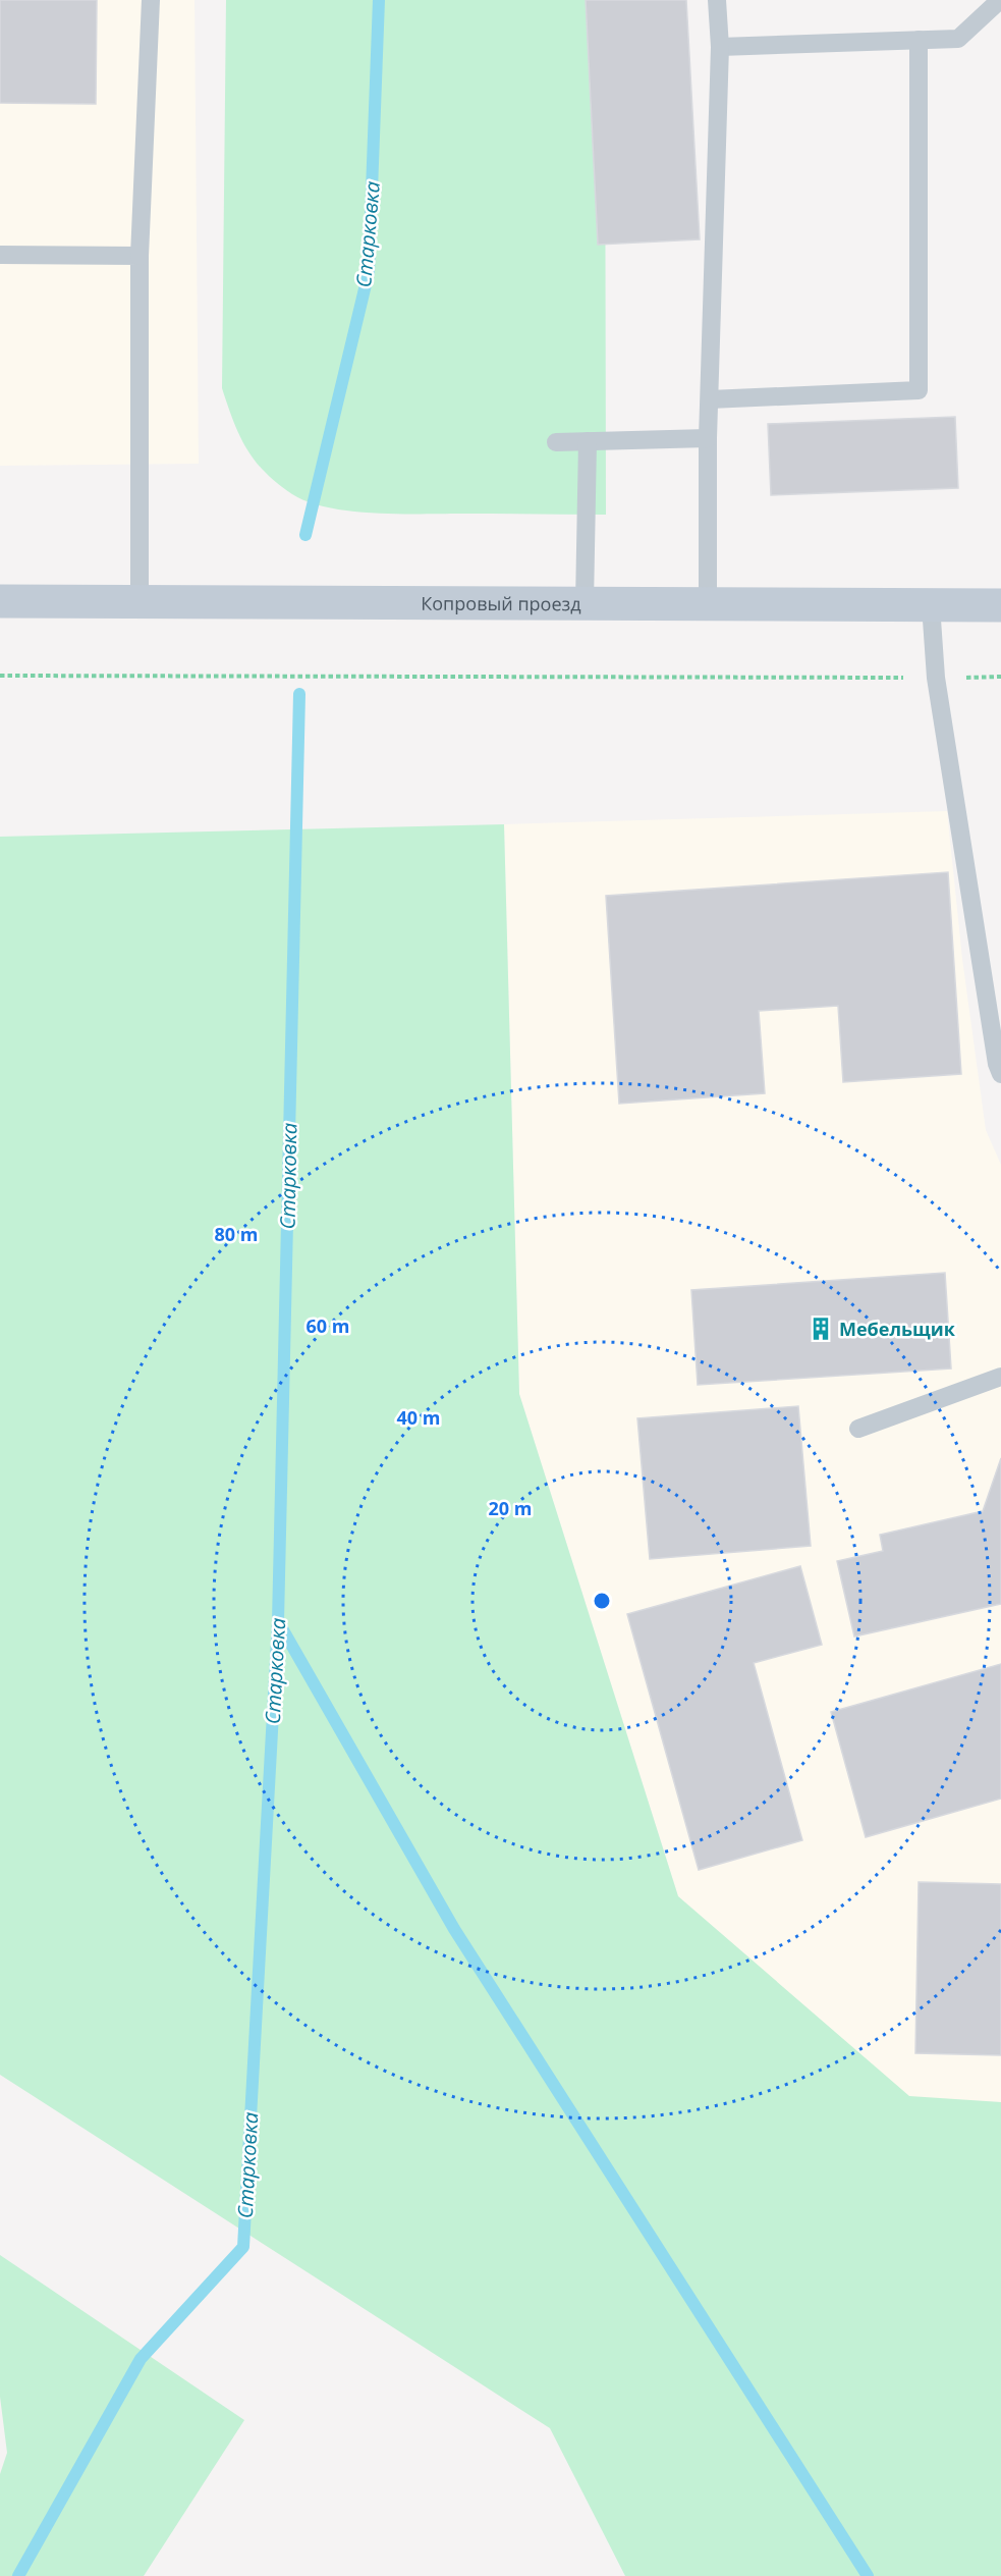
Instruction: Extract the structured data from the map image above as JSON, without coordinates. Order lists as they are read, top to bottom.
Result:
{
  "streets": {
    "main road": ["Копровый проезд"]
  },
  "water": ["Старковка"],
  "places": {
    "building": ["Мебельщик"]
  },
  "rings": [
    "80 m",
    "60 m",
    "40 m",
    "20 m"
  ]
}
